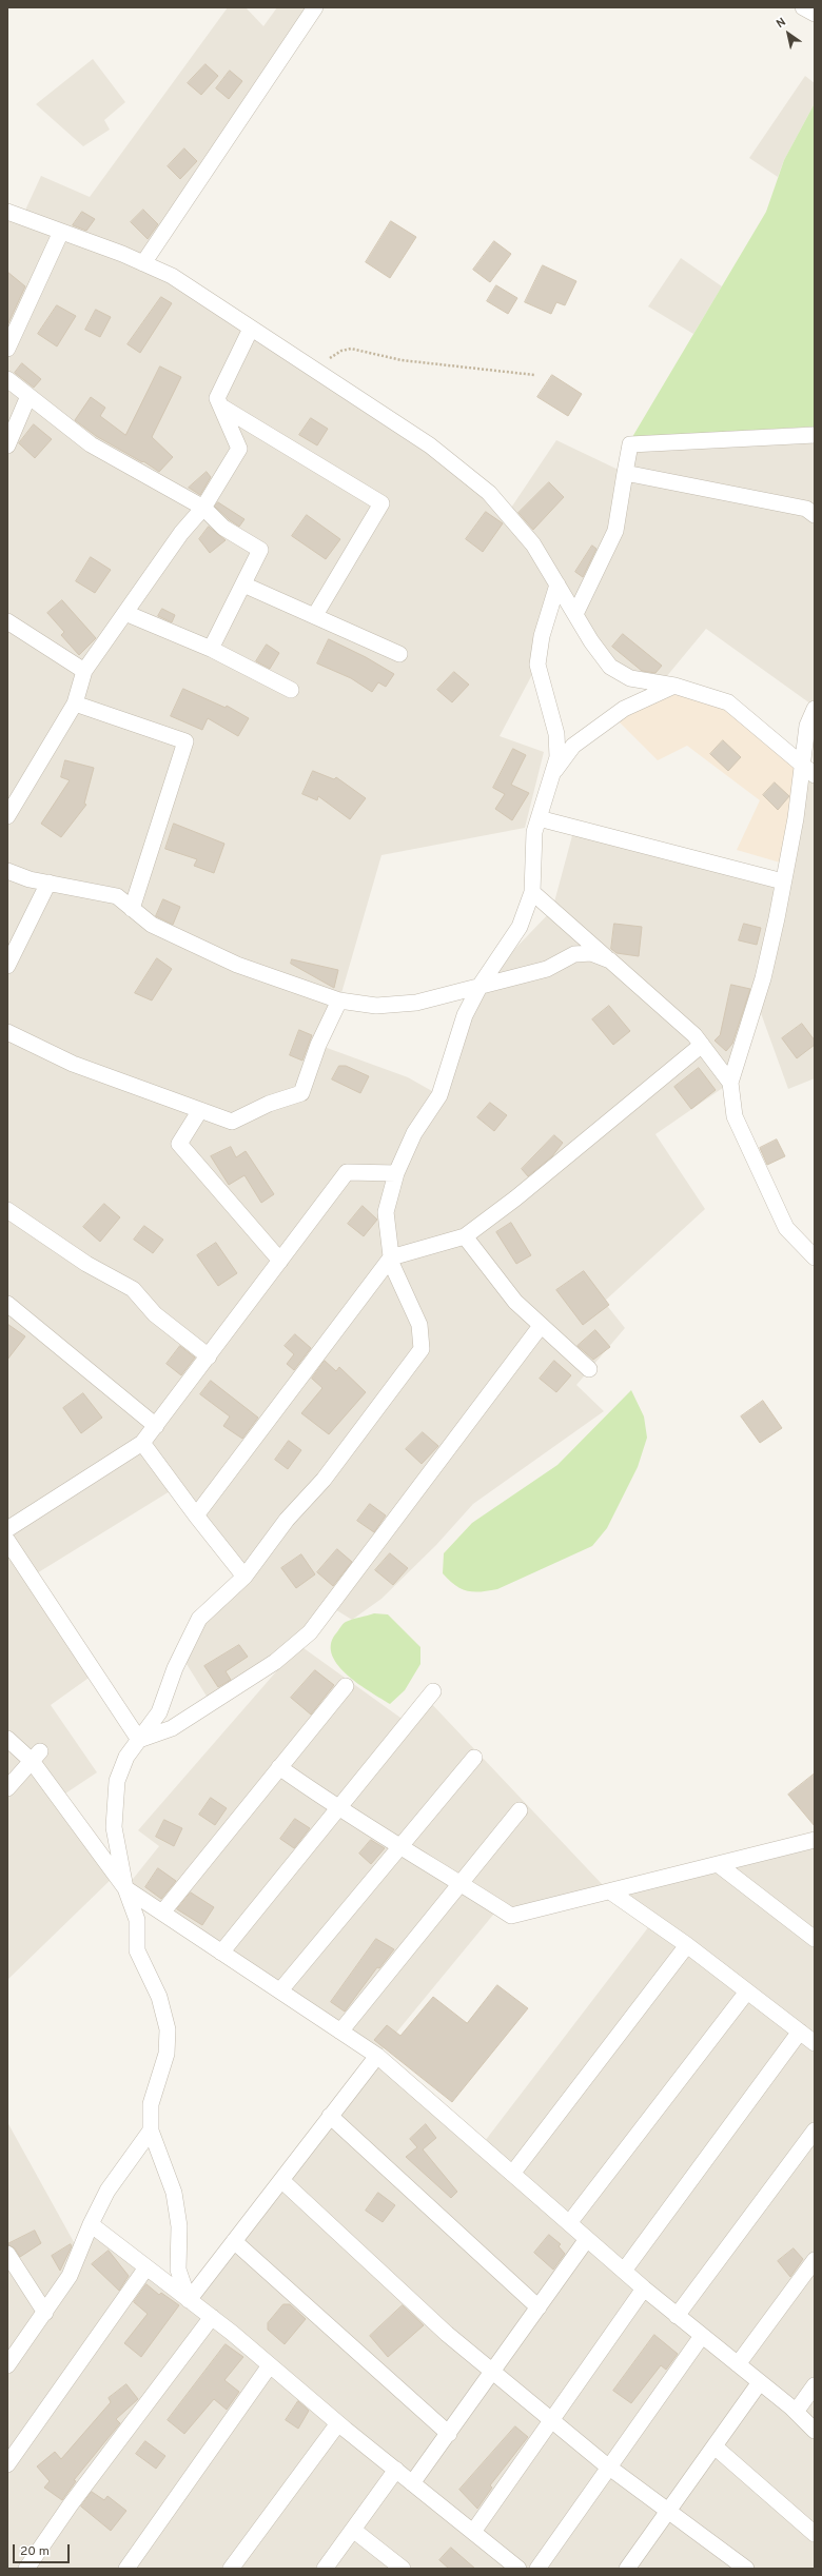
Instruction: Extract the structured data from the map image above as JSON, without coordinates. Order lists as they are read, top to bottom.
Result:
{
  "scale_bar": "20 m",
  "north": "top left"
}
